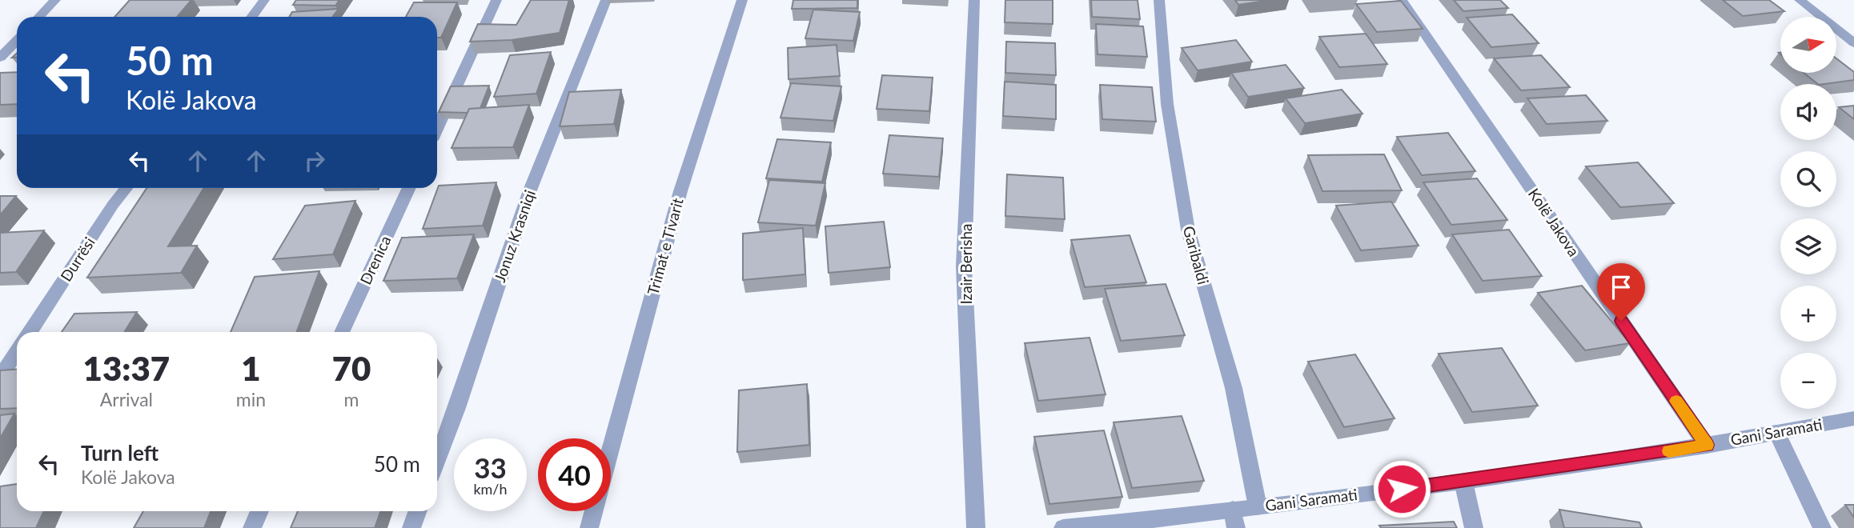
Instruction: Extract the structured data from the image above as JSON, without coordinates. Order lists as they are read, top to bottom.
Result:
{
  "streets": {
    "street": [
      "Kolë Jakova",
      "Jonuz Krasniqi",
      "Trimat e Tivarit",
      "Garibaldi",
      "Durrësi",
      "Drenica",
      "Izair Berisha",
      "Gani Saramati"
    ]
  },
  "crossings": [
    ["Kolë Jakova", "Gani Saramati"],
    ["Garibaldi", "Gani Saramati"]
  ],
  "north": "right",
  "page": {
    "map_buttons": ["+", "−"],
    "turn": ["50 m", "Kolë Jakova"],
    "eta": [
      "13:37",
      "Arrival",
      "1",
      "min",
      "70",
      "m"
    ],
    "list": [
      {
        "name": "Turn left",
        "note": "Kolë Jakova",
        "value": "50 m"
      }
    ],
    "speed": "33 km/h",
    "limit": "40"
  }
}
